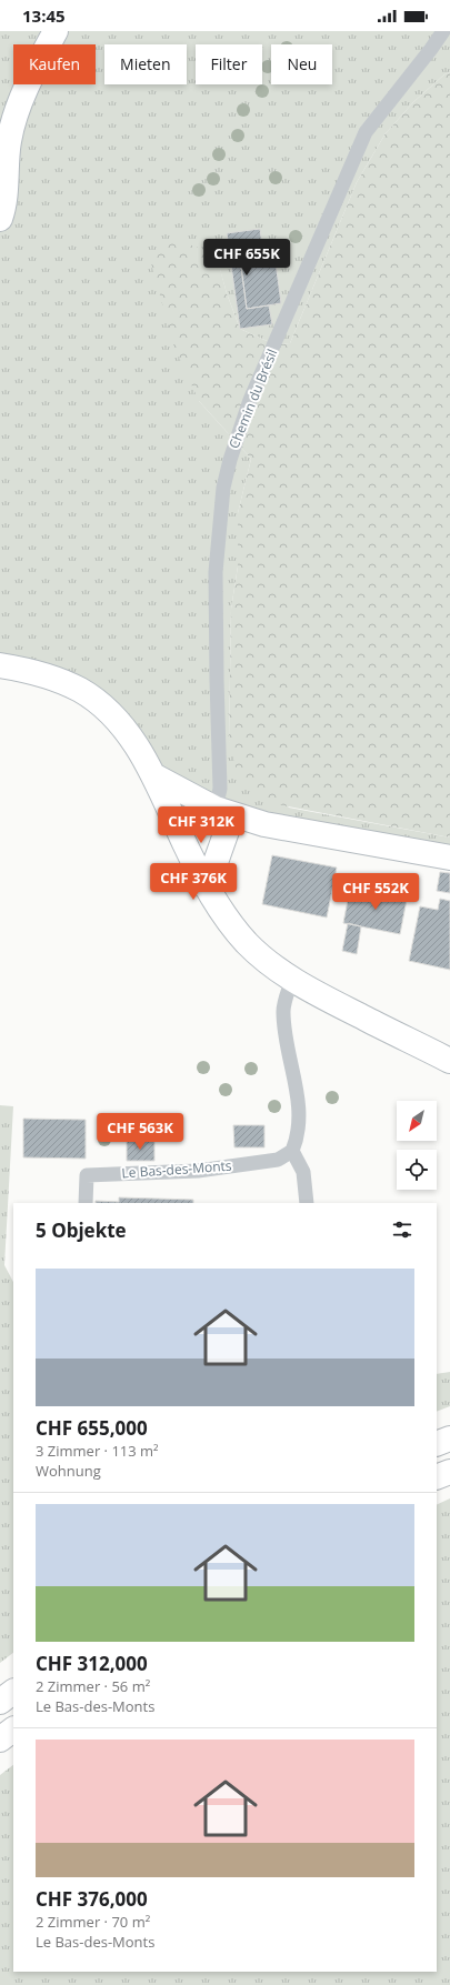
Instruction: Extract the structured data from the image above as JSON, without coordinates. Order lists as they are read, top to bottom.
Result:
{
  "streets": {
    "lane": ["Chemin du Brésil", "Le Bas-des-Monts"]
  },
  "north": "bottom left",
  "page": {
    "status": "13:45",
    "chip": [
      "Kaufen",
      "Mieten",
      "Filter",
      "Neu"
    ],
    "price": [
      "CHF 655K",
      "CHF 312K",
      "CHF 376K",
      "CHF 552K",
      "CHF 563K"
    ],
    "heading": "5 Objekte",
    "list": [
      {
        "name": "CHF 655,000",
        "note": "3 Zimmer · 113 m² · Wohnung"
      },
      {
        "name": "CHF 312,000",
        "note": "2 Zimmer · 56 m² · Le Bas-des-Monts"
      },
      {
        "name": "CHF 376,000",
        "note": "2 Zimmer · 70 m² · Le Bas-des-Monts"
      }
    ]
  }
}
